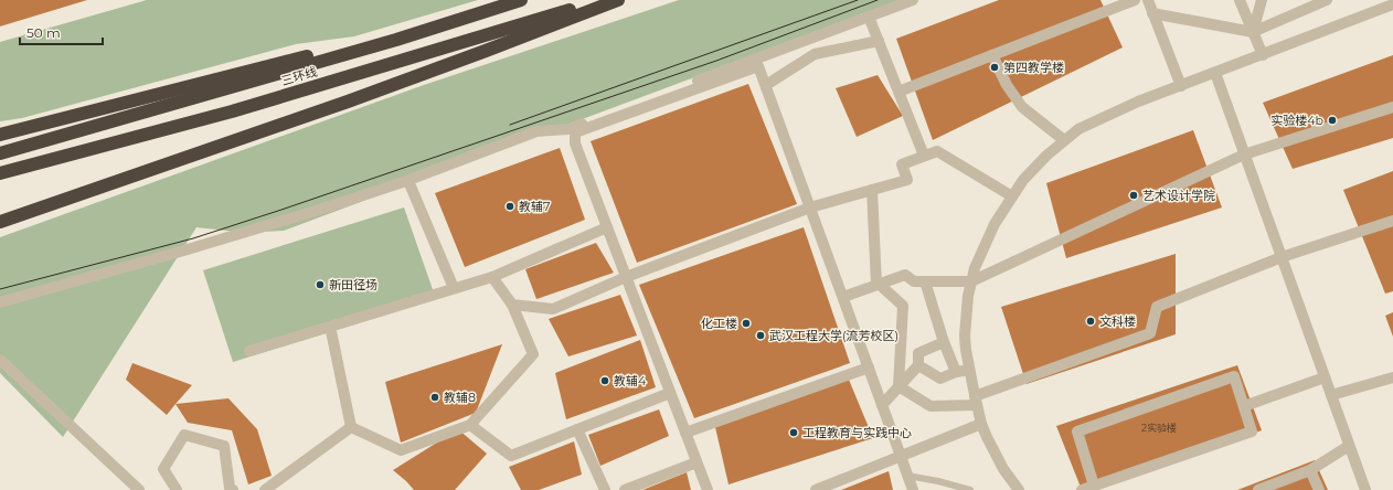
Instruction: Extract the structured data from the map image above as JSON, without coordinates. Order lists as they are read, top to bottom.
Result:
{
  "streets": {
    "highway": ["三环线"]
  },
  "places": [
    "第四教学楼",
    "实验楼4b",
    "艺术设计学院",
    "教辅7",
    "新田径场",
    "文科楼",
    "化工楼",
    "武汉工程大学(流芳校区)",
    "教辅4",
    "教辅8",
    "工程教育与实践中心"
  ],
  "house_numbers": ["2实验楼"],
  "scale_bar": "50 m"
}
